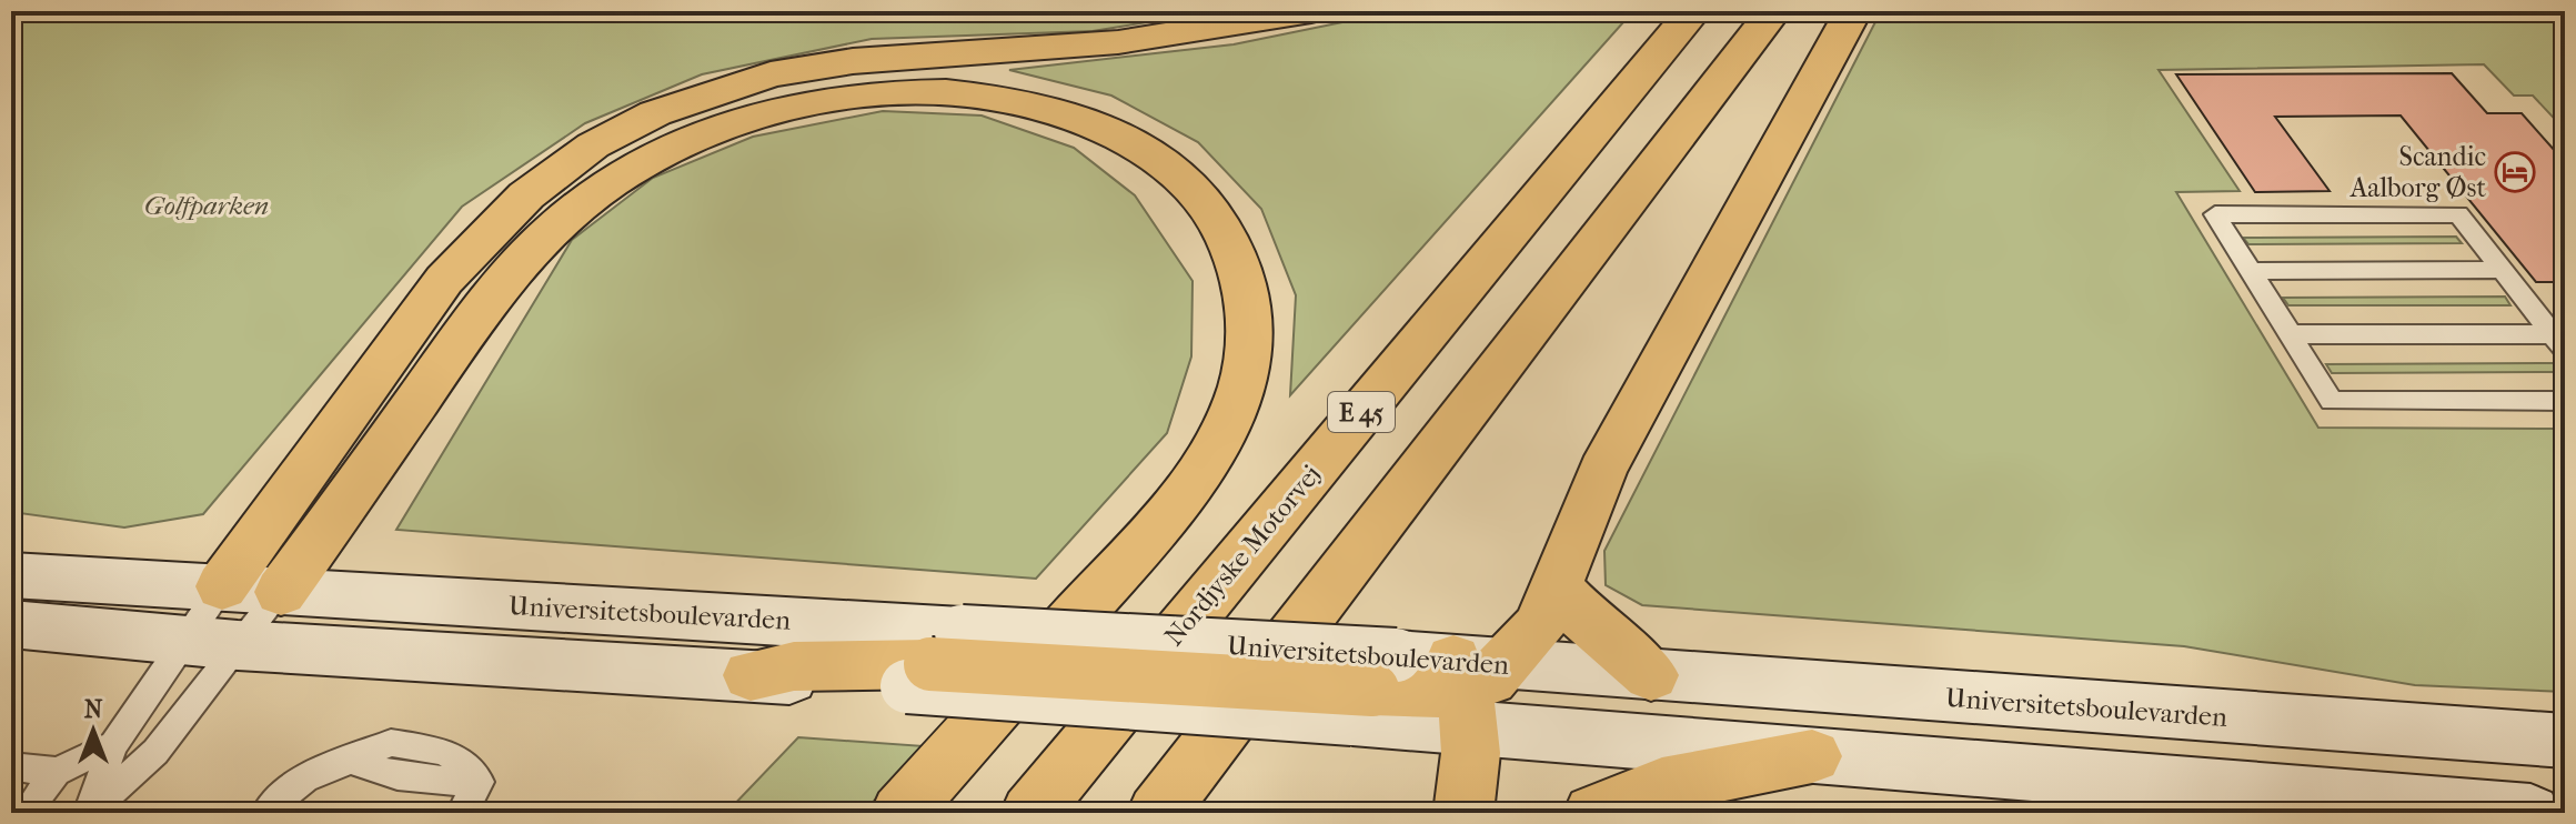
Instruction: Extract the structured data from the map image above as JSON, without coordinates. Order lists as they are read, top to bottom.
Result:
{
  "streets": {
    "highway": ["E 45", "Nordjyske Motorvej"],
    "main road": ["Universitetsboulevarden"]
  },
  "parks": ["Golfparken"],
  "places": {
    "hotel": ["Scandic Aalborg Øst"]
  },
  "north": "top"
}
